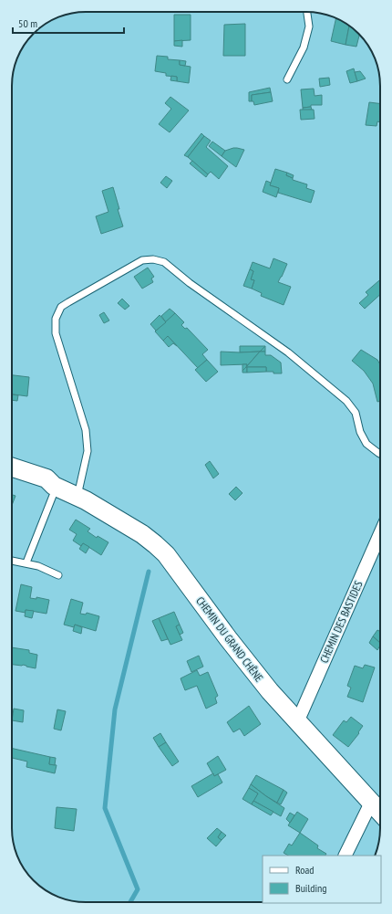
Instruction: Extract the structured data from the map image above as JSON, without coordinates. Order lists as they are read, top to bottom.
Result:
{
  "streets": {
    "main road": ["CHEMIN DU GRAND CHÊNE"],
    "street": ["CHEMIN DES BASTIDES"]
  },
  "crossings": [
    ["CHEMIN DES BASTIDES", "CHEMIN DU GRAND CHÊNE"]
  ],
  "legend": ["Road", "Building"],
  "scale_bar": "50 m"
}
